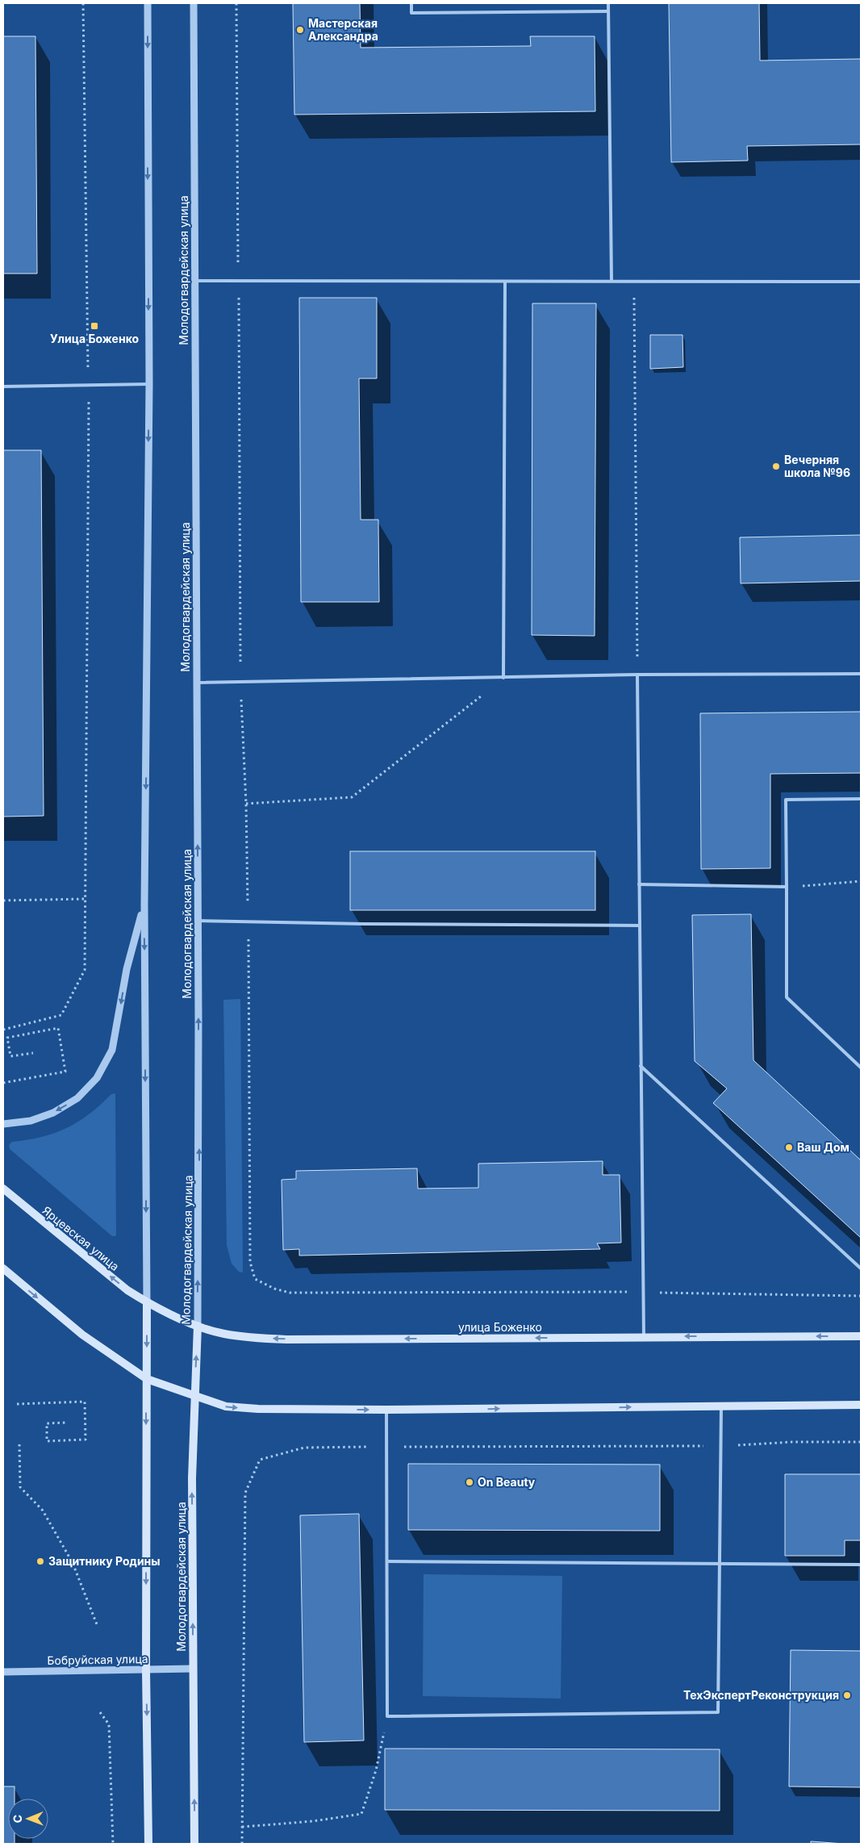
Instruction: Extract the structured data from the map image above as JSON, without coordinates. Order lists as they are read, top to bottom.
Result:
{
  "streets": {
    "main road": ["Молодогвардейская улица", "Ярцевская улица", "улица Боженко"],
    "street": ["Бобруйская улица"]
  },
  "crossings": [
    ["Молодогвардейская улица", "улица Боженко"],
    ["Молодогвардейская улица", "Бобруйская улица"],
    ["Ярцевская улица", "улица Боженко"]
  ],
  "places": {
    "other": [
      "Мастерская Александра",
      "Вечерняя школа №96",
      "Ваш Дом",
      "On Beauty",
      "Защитнику Родины",
      "ТехЭкспертРеконструкция"
    ],
    "transit": ["Улица Боженко"]
  },
  "north": "left"
}
